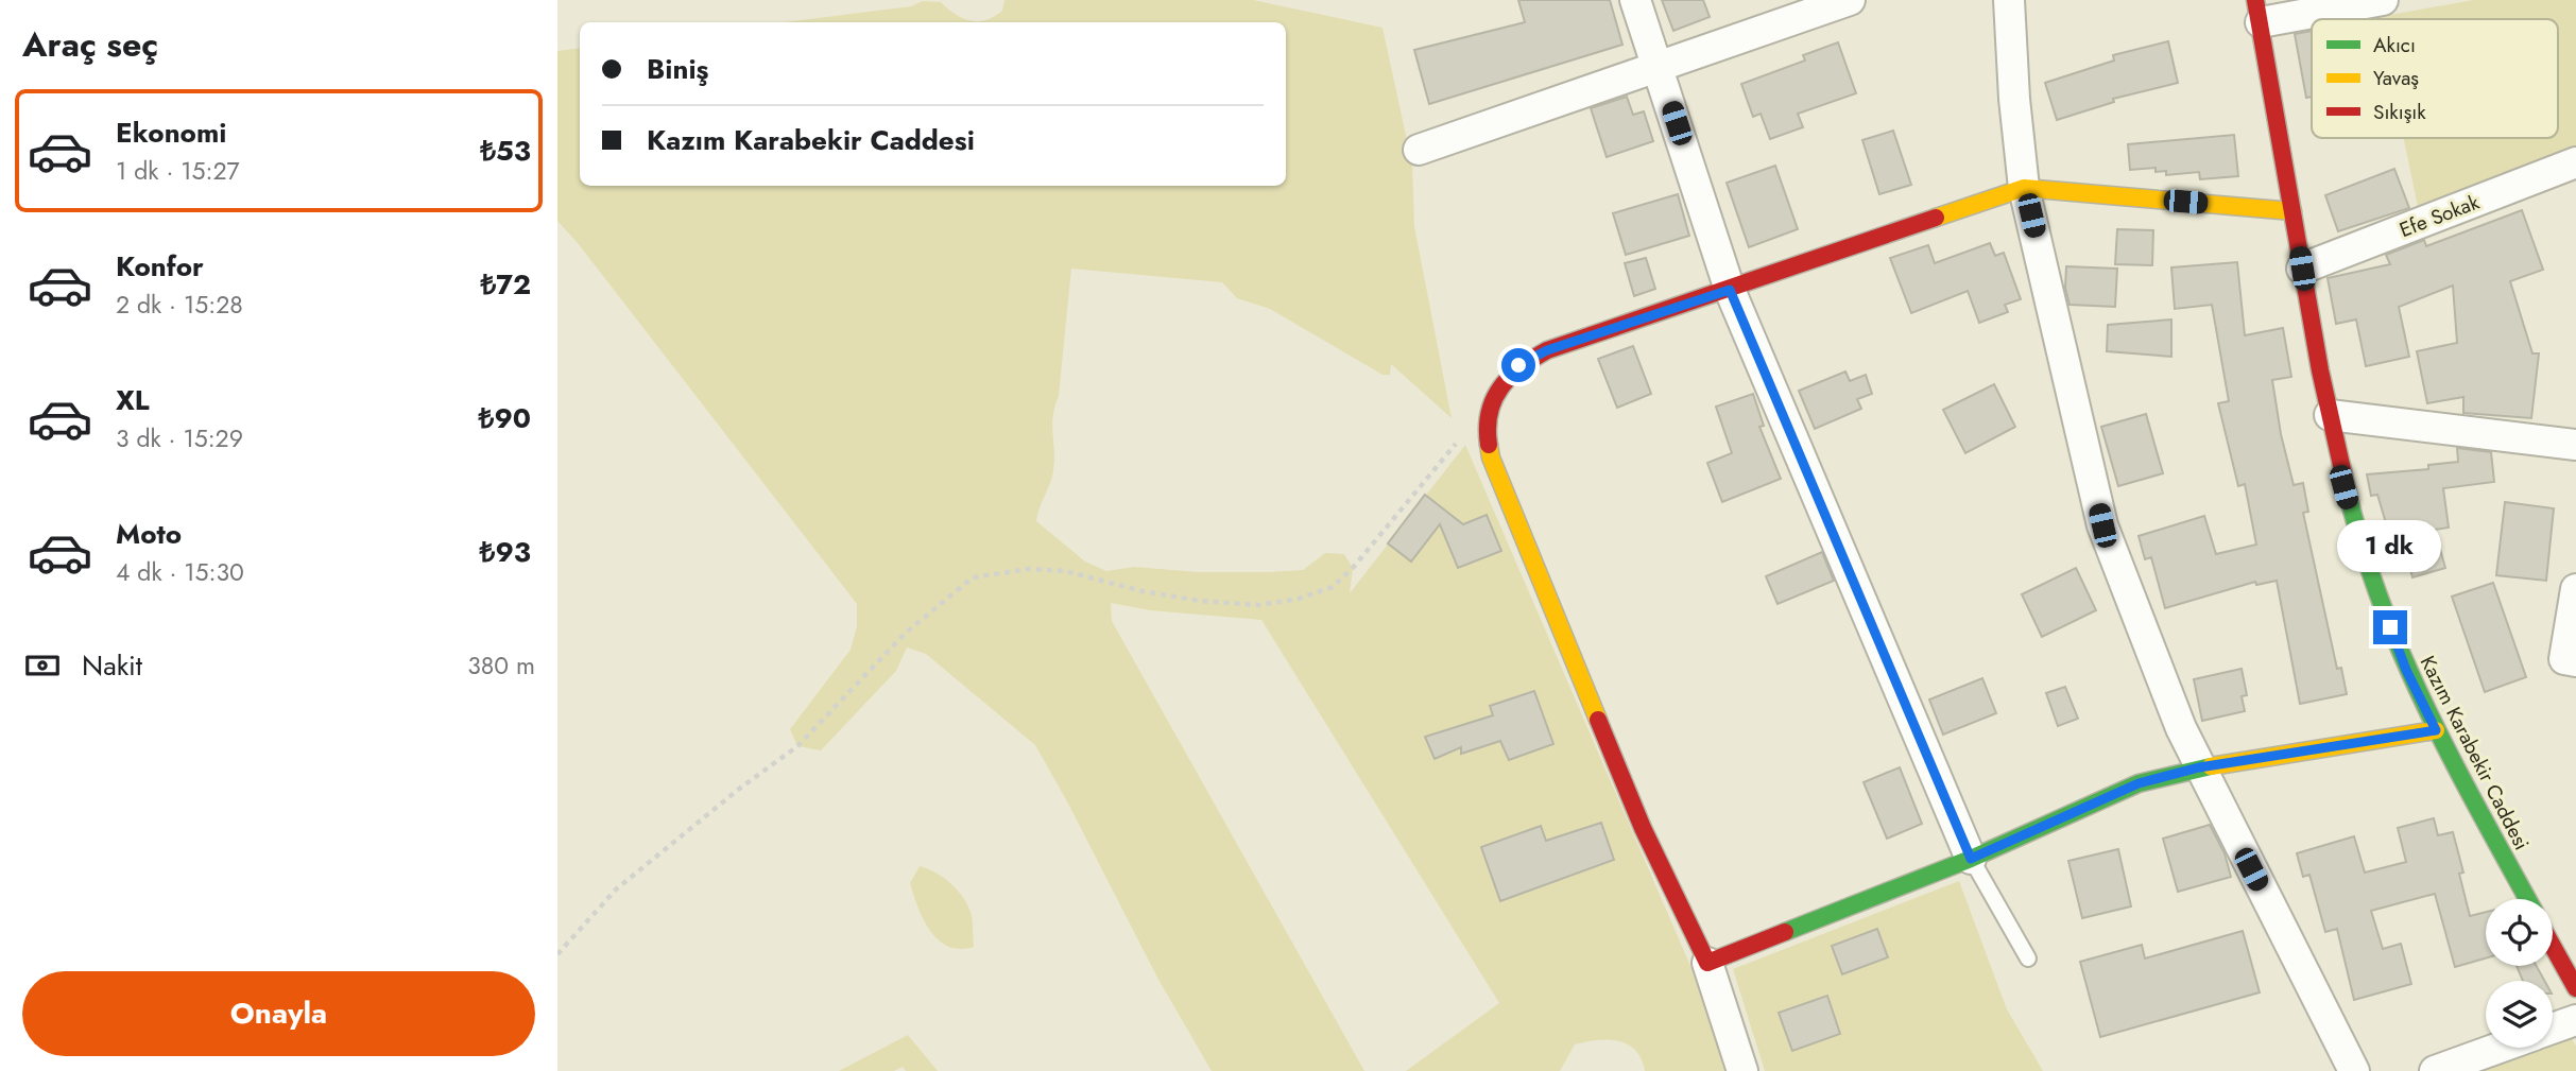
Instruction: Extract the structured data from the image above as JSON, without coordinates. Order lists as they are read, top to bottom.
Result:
{
  "streets": {
    "street": ["Efe Sokak", "Kazım Karabekir Caddesi"]
  },
  "crossings": [
    ["Efe Sokak", "Kazım Karabekir Caddesi"]
  ],
  "legend": ["Akıcı", "Yavaş", "Sıkışık"],
  "page": {
    "heading": "Araç seç",
    "banner": ["Biniş", "Kazım Karabekir Caddesi"],
    "list": [
      {
        "name": "Ekonomi",
        "note": "1 dk · 15:27",
        "value": "₺53"
      },
      {
        "name": "Konfor",
        "note": "2 dk · 15:28",
        "value": "₺72"
      },
      {
        "name": "XL",
        "note": "3 dk · 15:29",
        "value": "₺90"
      },
      {
        "name": "Moto",
        "note": "4 dk · 15:30",
        "value": "₺93"
      }
    ],
    "bubble": "1 dk",
    "pay": ["Nakit", "380 m"],
    "buttons": "Onayla"
  }
}
